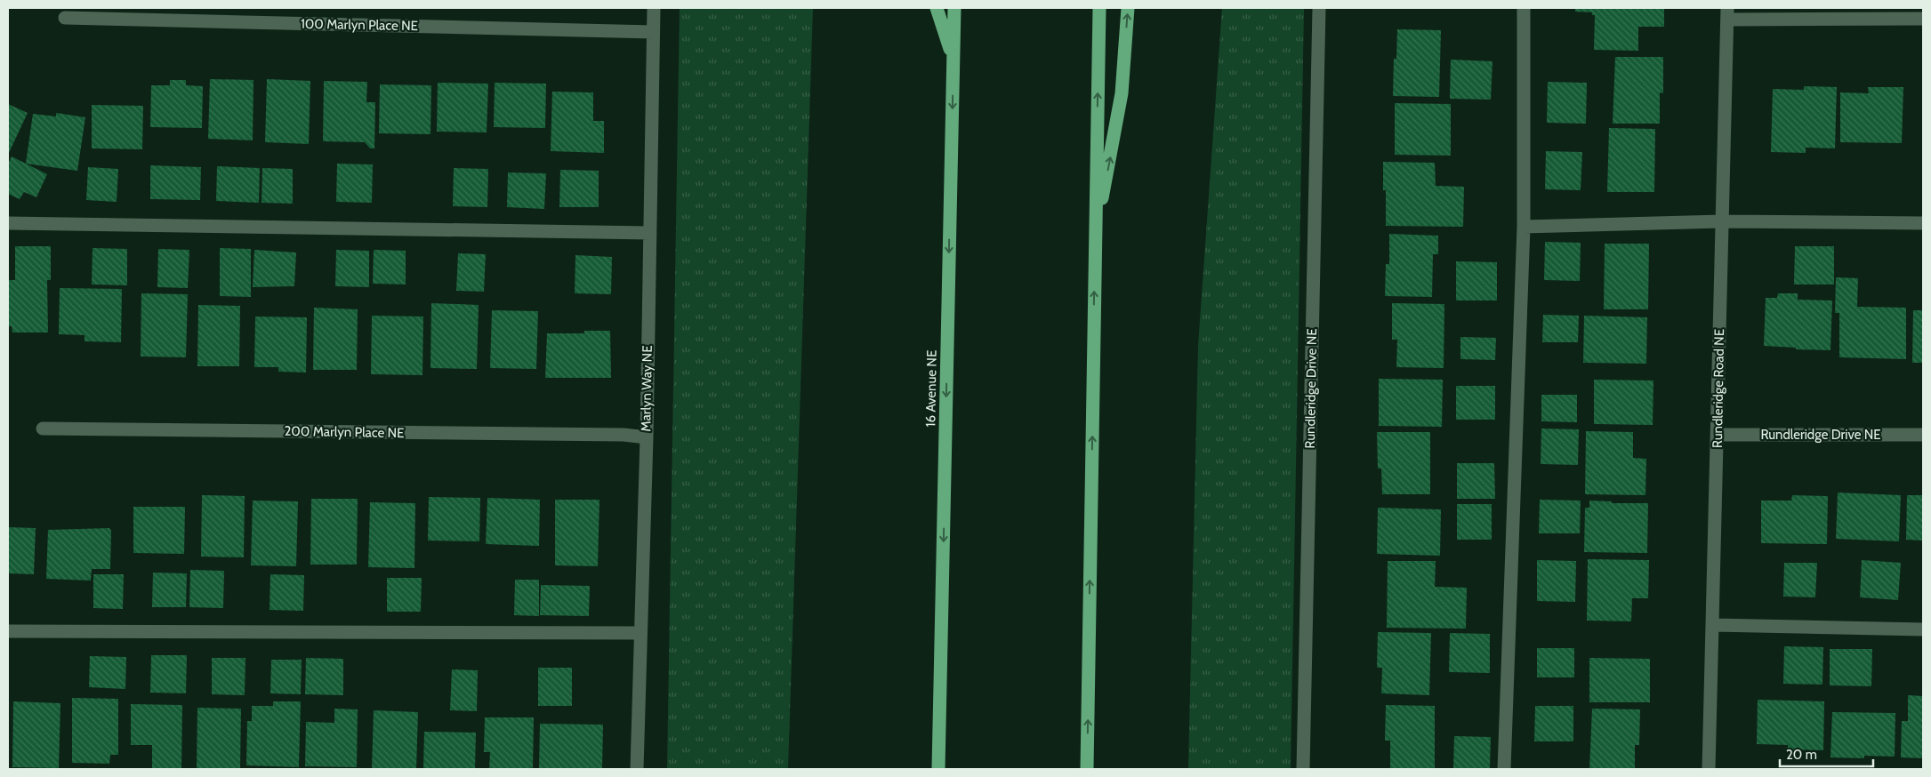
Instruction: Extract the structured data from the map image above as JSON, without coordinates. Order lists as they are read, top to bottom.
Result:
{
  "streets": {
    "highway": ["16 Avenue NE"],
    "street": [
      "100 Marlyn Place NE",
      "Marlyn Way NE",
      "Rundleridge Drive NE",
      "Rundleridge Road NE",
      "200 Marlyn Place NE"
    ]
  },
  "crossings": [
    ["100 Marlyn Place NE", "Marlyn Way NE"],
    ["Marlyn Way NE", "200 Marlyn Place NE"],
    ["Rundleridge Drive NE", "Rundleridge Road NE"]
  ],
  "one_way": ["16 Avenue NE"],
  "scale_bar": "20 m"
}
